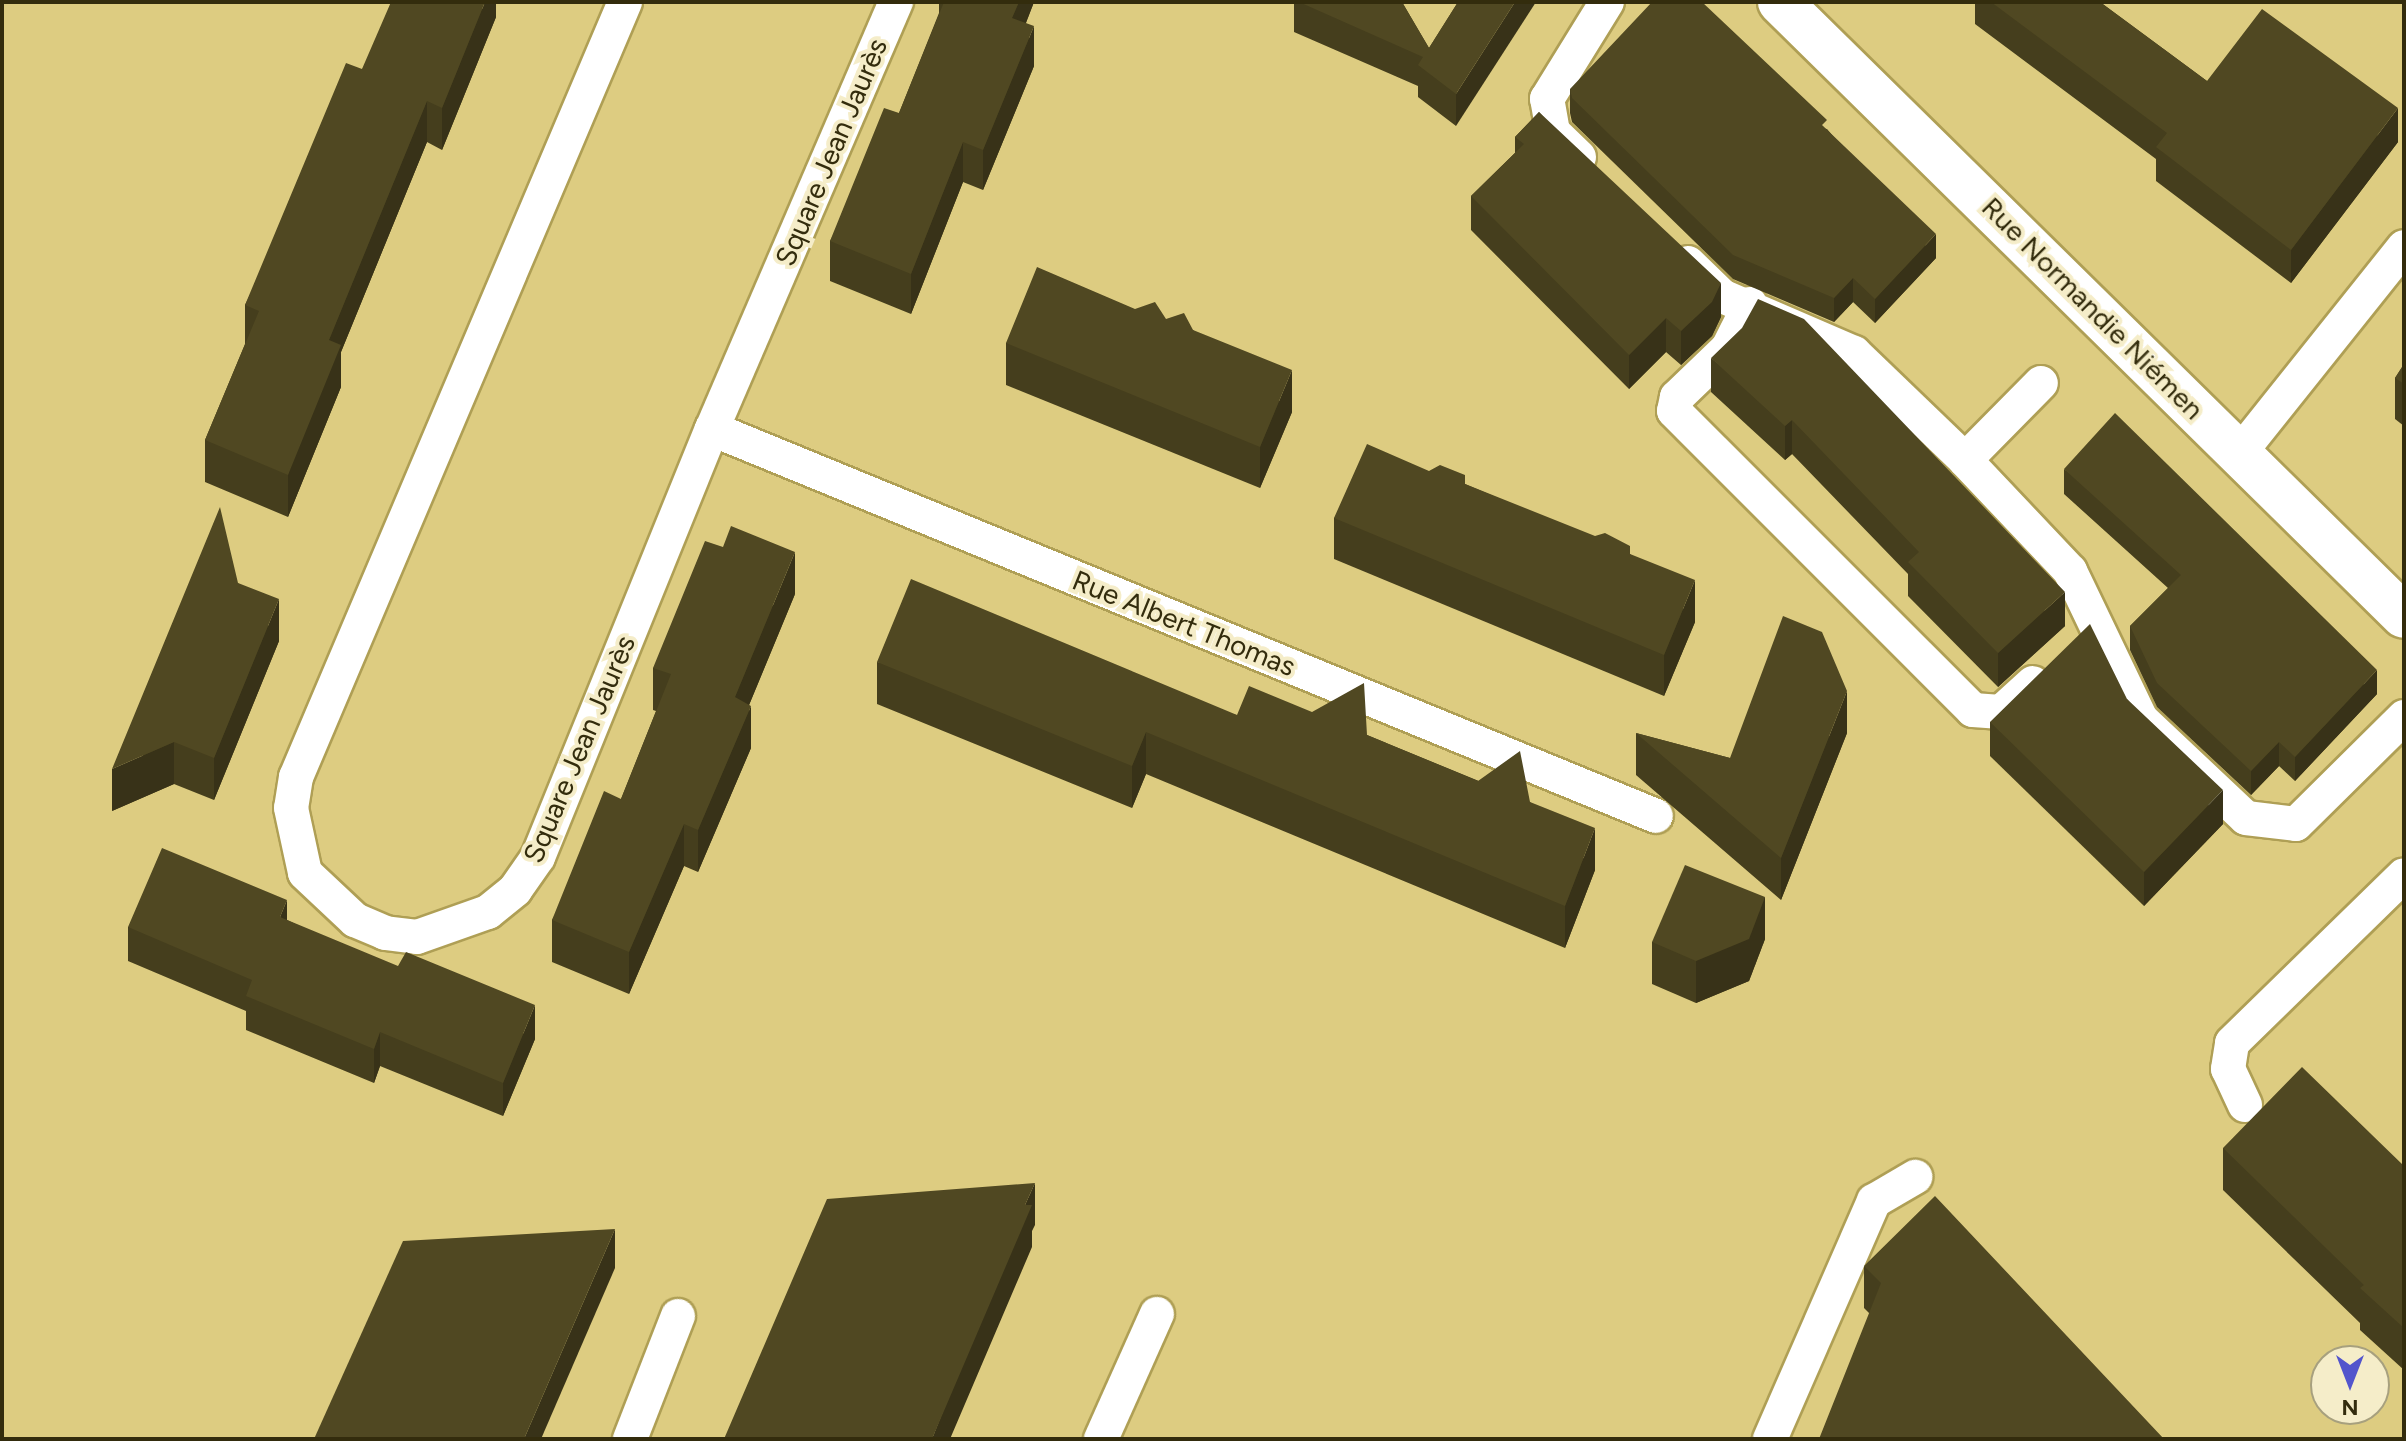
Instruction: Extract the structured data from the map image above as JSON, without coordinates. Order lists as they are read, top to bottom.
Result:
{
  "streets": {
    "street": ["Rue Normandie Niémen"],
    "lane": ["Square Jean Jaurès", "Rue Albert Thomas"]
  },
  "crossings": [
    ["Square Jean Jaurès", "Rue Albert Thomas"]
  ],
  "north": "bottom"
}
